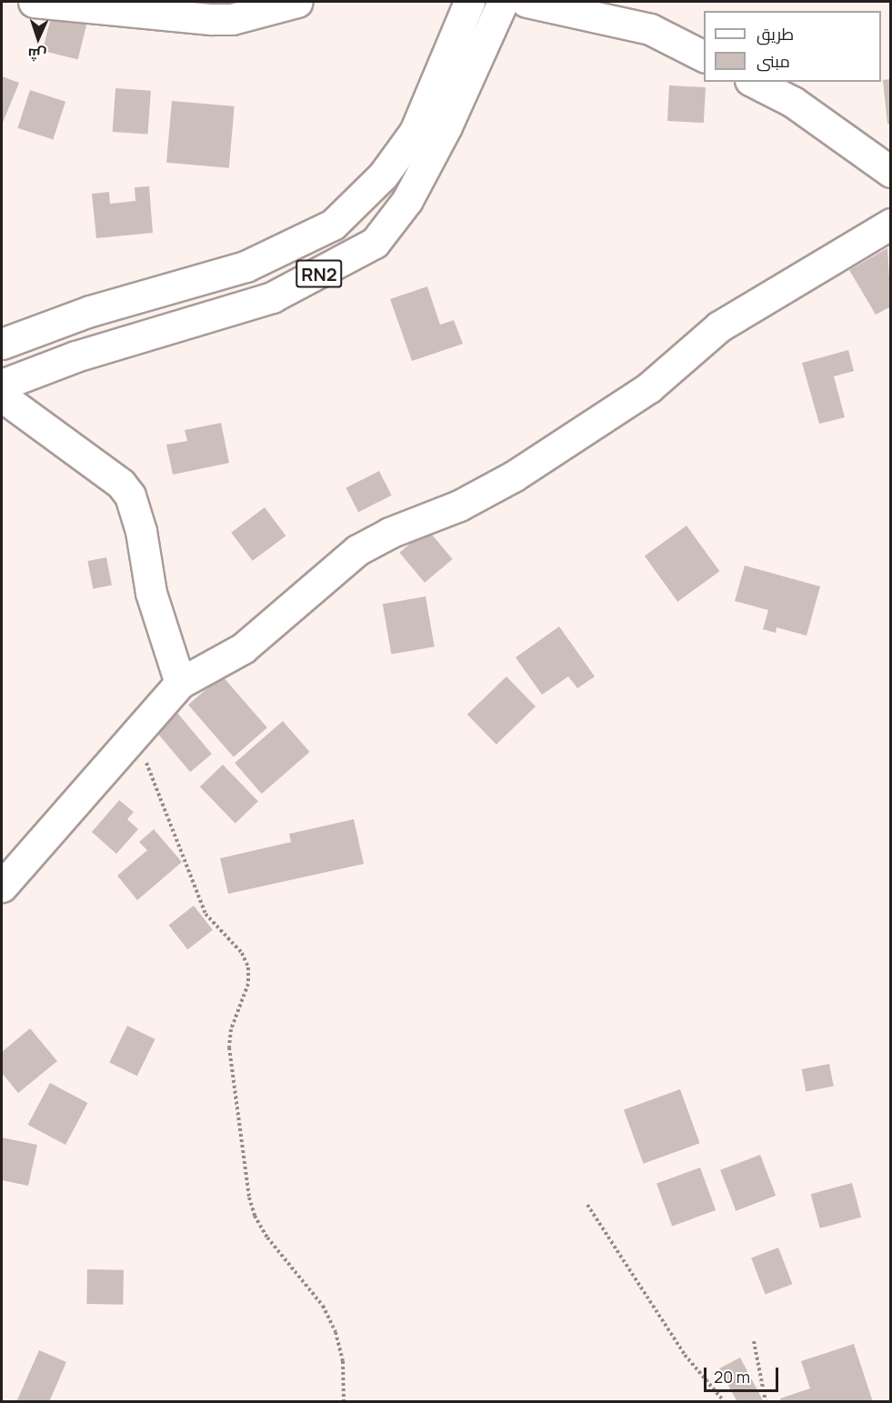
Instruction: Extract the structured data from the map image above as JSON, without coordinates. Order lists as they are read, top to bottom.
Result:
{
  "streets": {
    "main road": ["RN2"]
  },
  "legend": ["طريق", "مبنى"],
  "scale_bar": "20 m",
  "north": "bottom"
}
